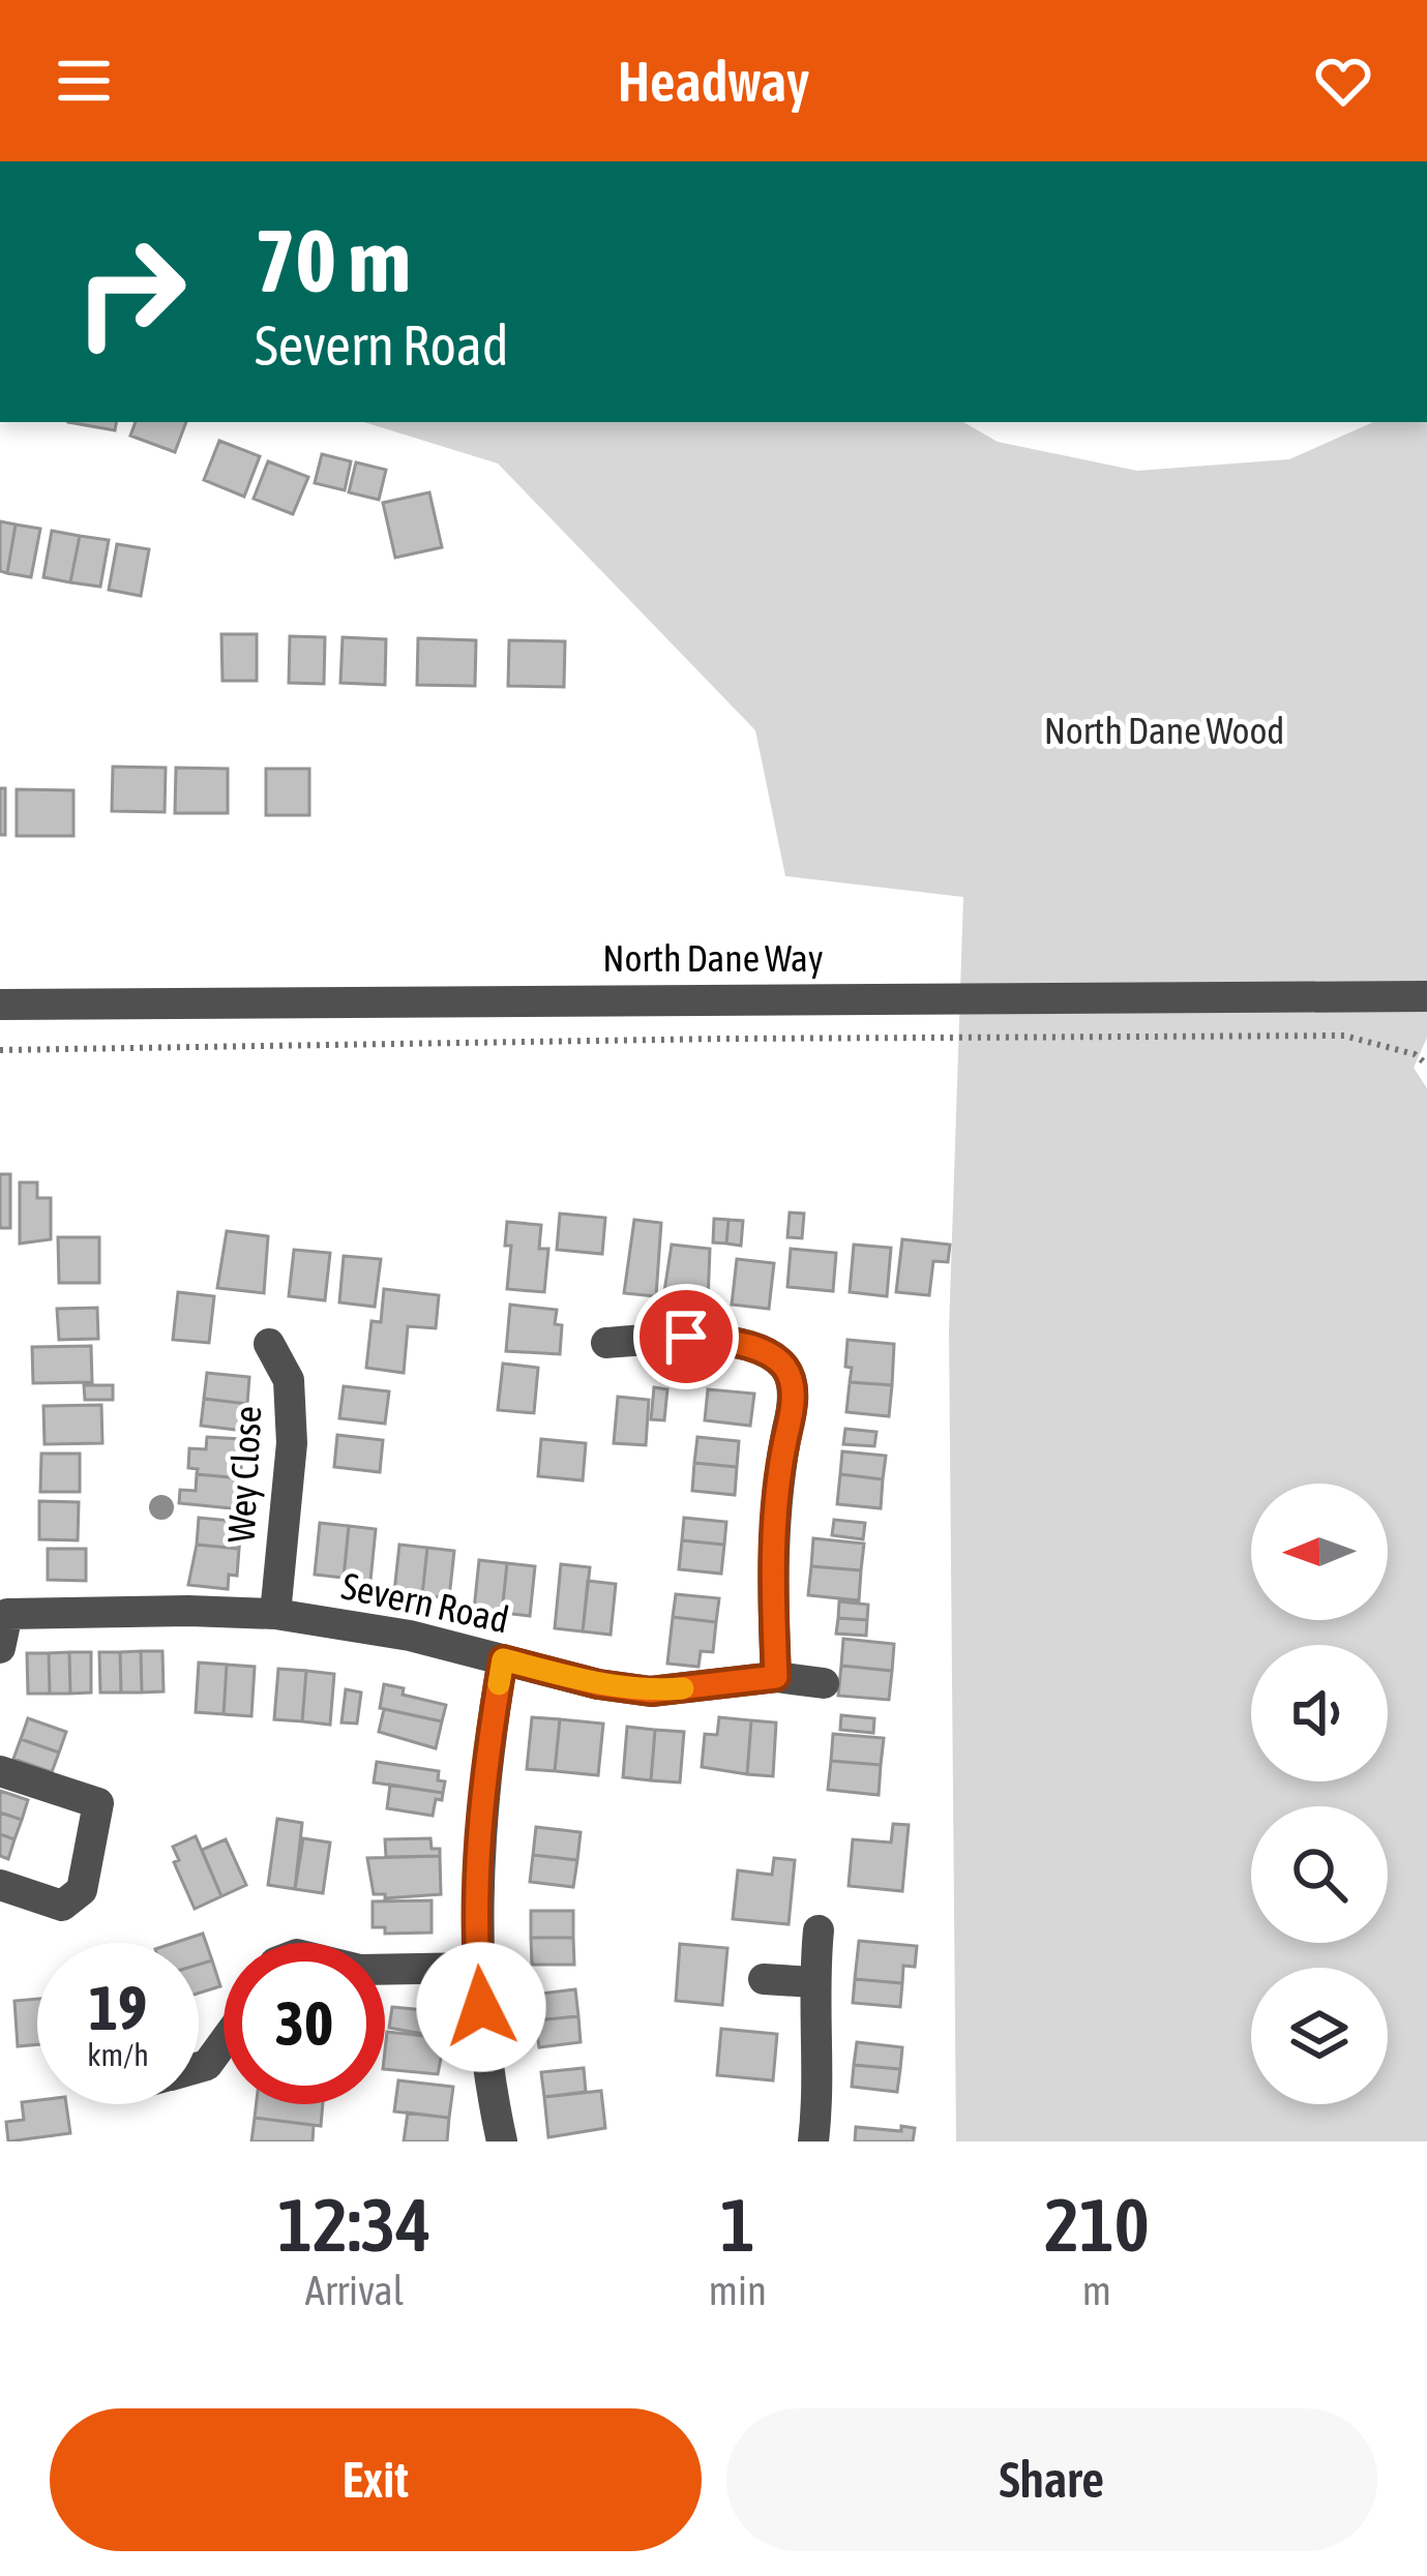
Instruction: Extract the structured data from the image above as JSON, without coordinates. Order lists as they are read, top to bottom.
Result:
{
  "streets": {
    "street": ["North Dane Way", "Wey Close", "Severn Road"]
  },
  "crossings": [
    ["Wey Close", "Severn Road"]
  ],
  "parks": ["North Dane Wood"],
  "north": "left",
  "page": {
    "header": "Headway",
    "turn": ["70 m", "Severn Road"],
    "speed": "19 km/h",
    "limit": "30",
    "eta": [
      "12:34",
      "Arrival",
      "1",
      "min",
      "210",
      "m"
    ],
    "buttons": ["Exit", "Share"]
  }
}
